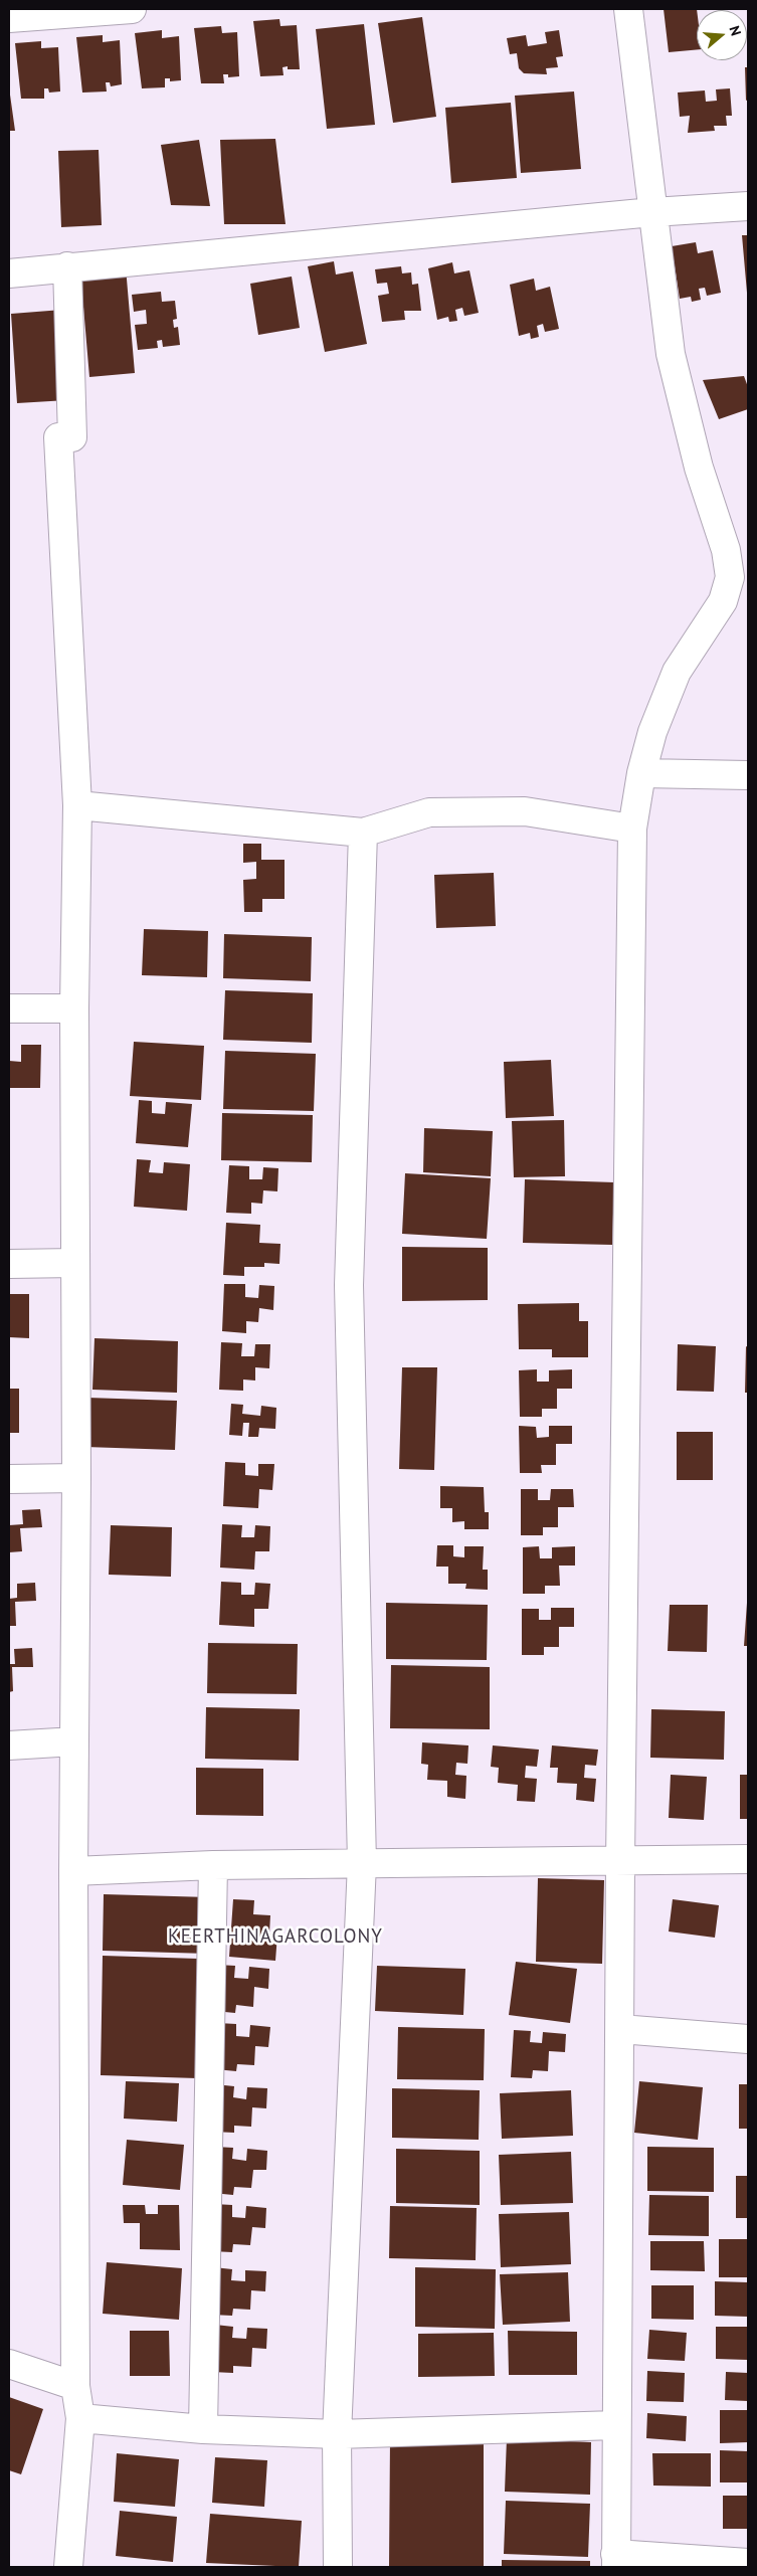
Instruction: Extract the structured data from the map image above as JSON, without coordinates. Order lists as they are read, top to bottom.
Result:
{
  "districts": ["KEERTHINAGARCOLONY"],
  "north": "right"
}
